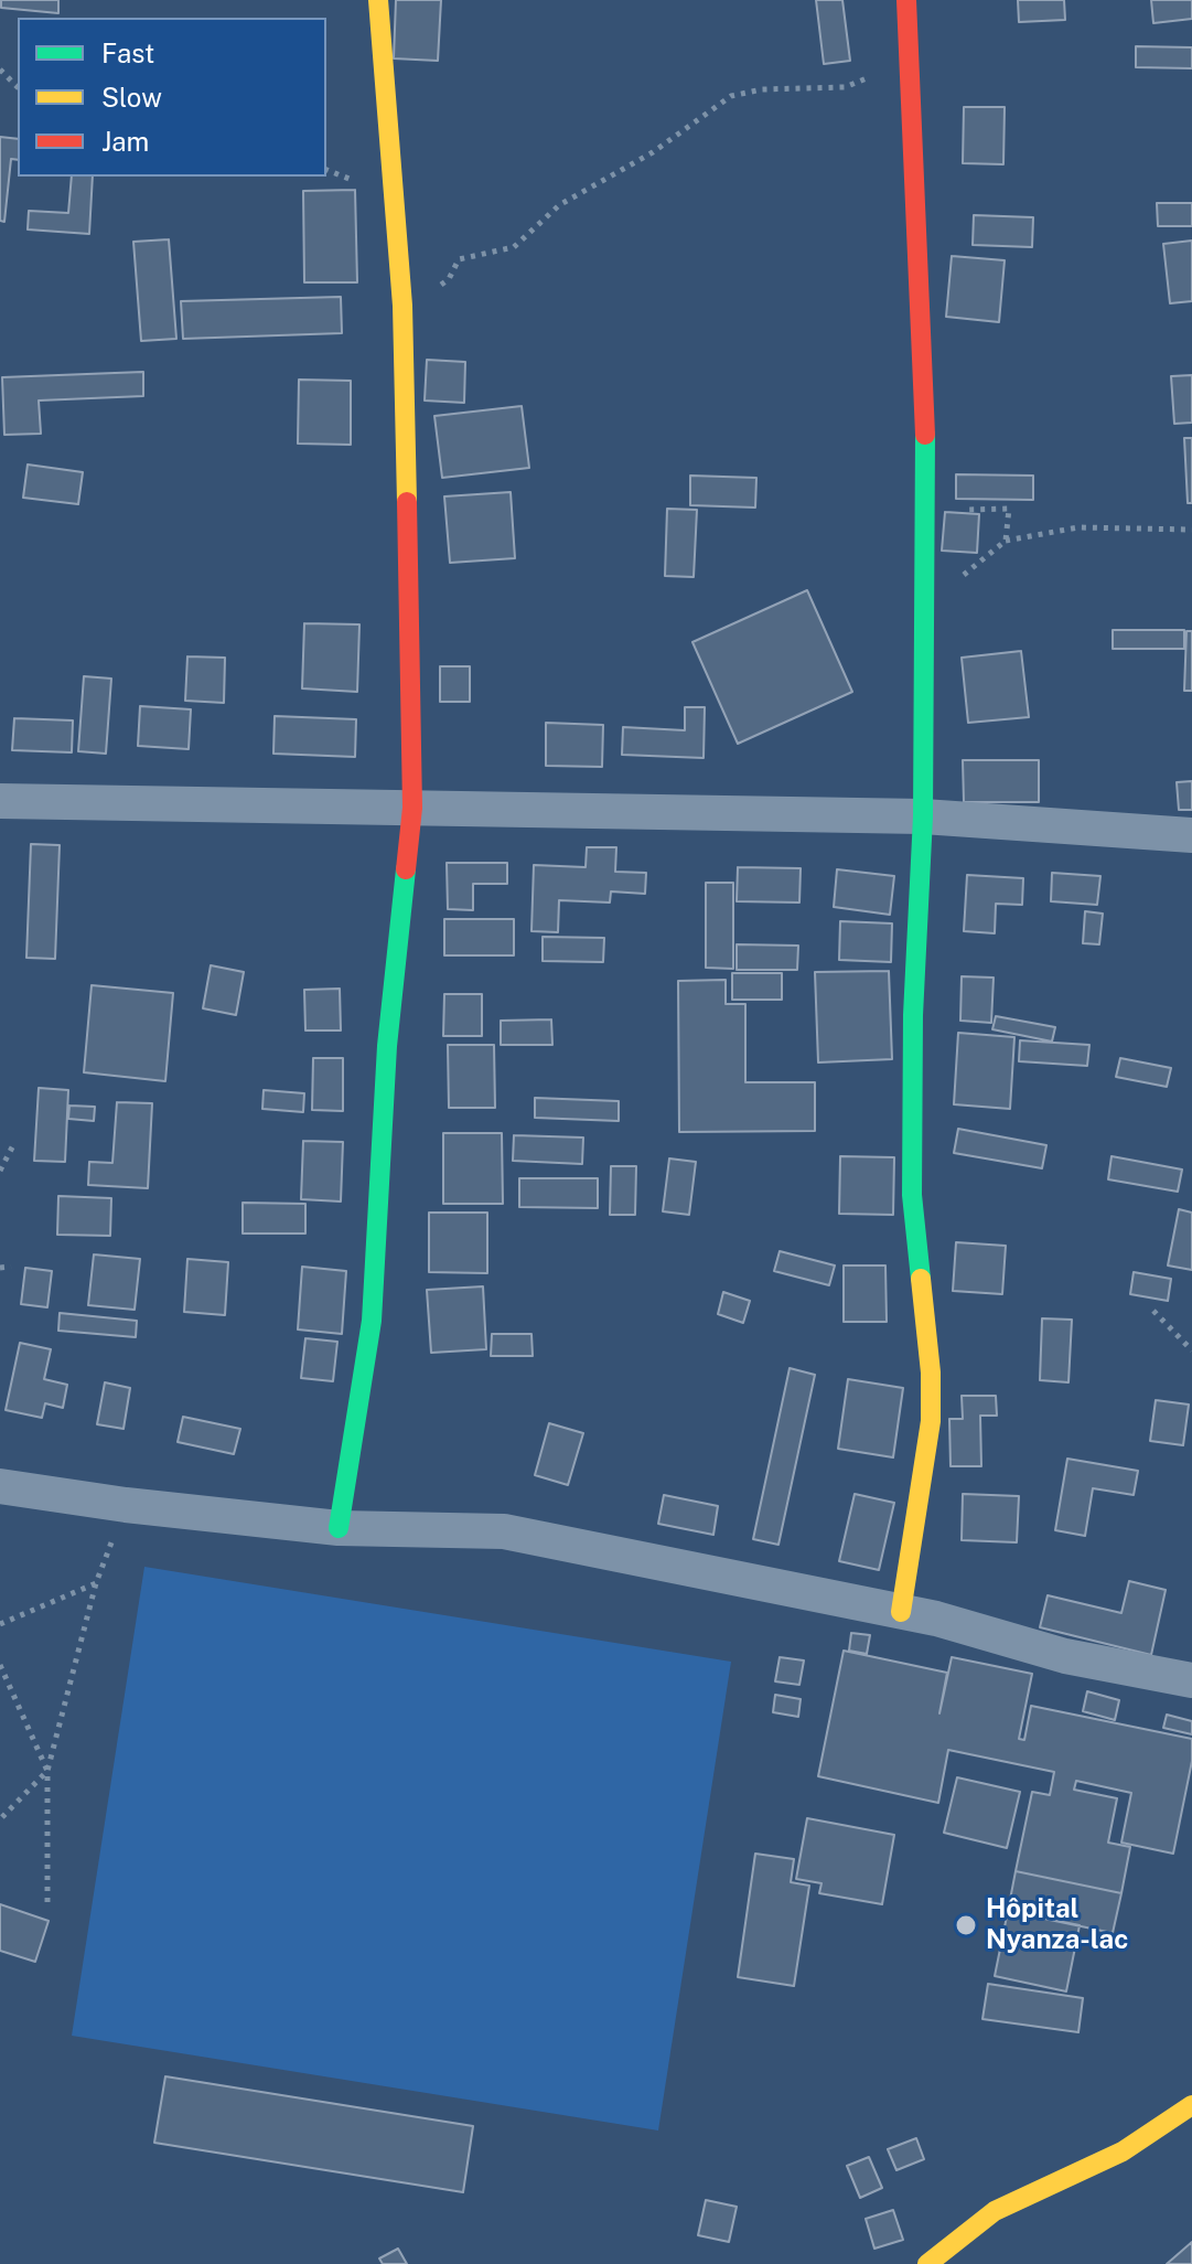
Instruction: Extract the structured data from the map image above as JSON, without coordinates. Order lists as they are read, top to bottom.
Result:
{
  "places": ["Hôpital Nyanza-lac"],
  "legend": ["Fast", "Slow", "Jam"]
}
